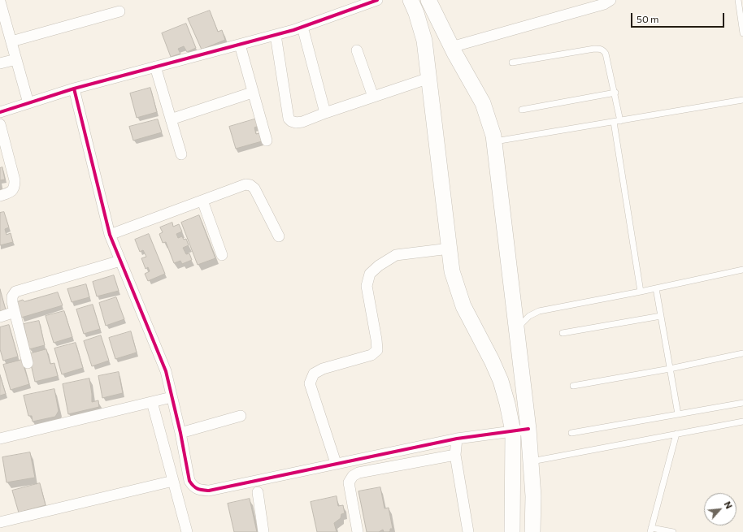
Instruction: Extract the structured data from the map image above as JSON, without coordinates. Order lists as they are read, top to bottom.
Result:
{
  "scale_bar": "50 m",
  "north": "top right"
}
